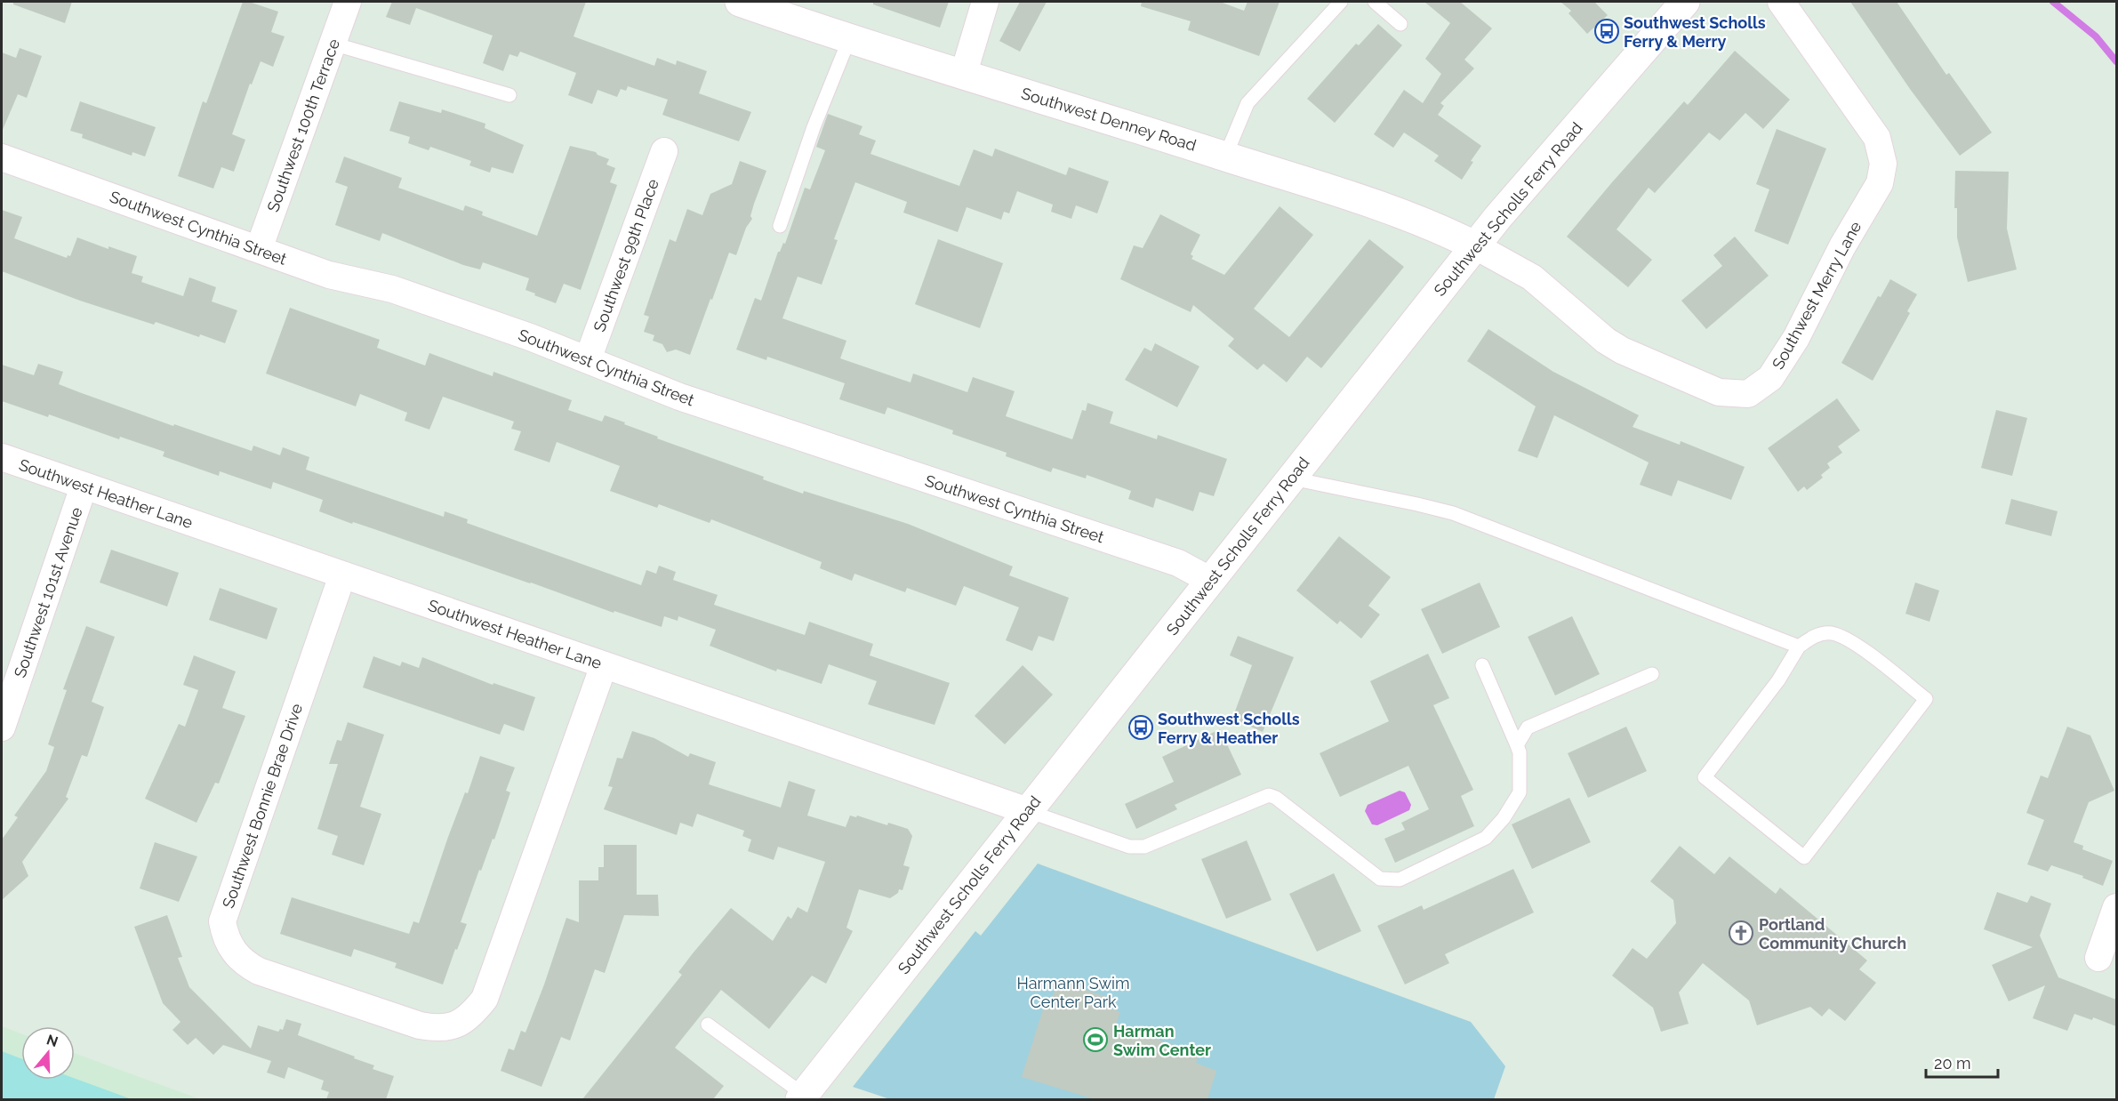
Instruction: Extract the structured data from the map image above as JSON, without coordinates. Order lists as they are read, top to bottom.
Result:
{
  "streets": {
    "main road": ["Southwest Denney Road", "Southwest Scholls Ferry Road"],
    "street": [
      "Southwest 100th Terrace",
      "Southwest Cynthia Street",
      "Southwest 99th Place",
      "Southwest Merry Lane",
      "Southwest Heather Lane",
      "Southwest 101st Avenue",
      "Southwest Bonnie Brae Drive"
    ]
  },
  "crossings": [
    ["Southwest Denney Road", "Southwest Scholls Ferry Road"],
    ["Southwest Denney Road", "Southwest Merry Lane"],
    ["Southwest 100th Terrace", "Southwest Cynthia Street"],
    ["Southwest Scholls Ferry Road", "Southwest Cynthia Street"],
    ["Southwest Scholls Ferry Road", "Southwest Merry Lane"],
    ["Southwest Scholls Ferry Road", "Southwest Heather Lane"],
    ["Southwest Cynthia Street", "Southwest 99th Place"],
    ["Southwest Heather Lane", "Southwest 101st Avenue"],
    ["Southwest Heather Lane", "Southwest Bonnie Brae Drive"]
  ],
  "parks": ["Harmann Swim Center Park"],
  "places": {
    "bus stop": ["Southwest Scholls Ferry & Merry", "Southwest Scholls Ferry & Heather"],
    "church": ["Portland Community Church"],
    "sports": ["Harman Swim Center"]
  },
  "scale_bar": "20 m",
  "north": "top"
}
